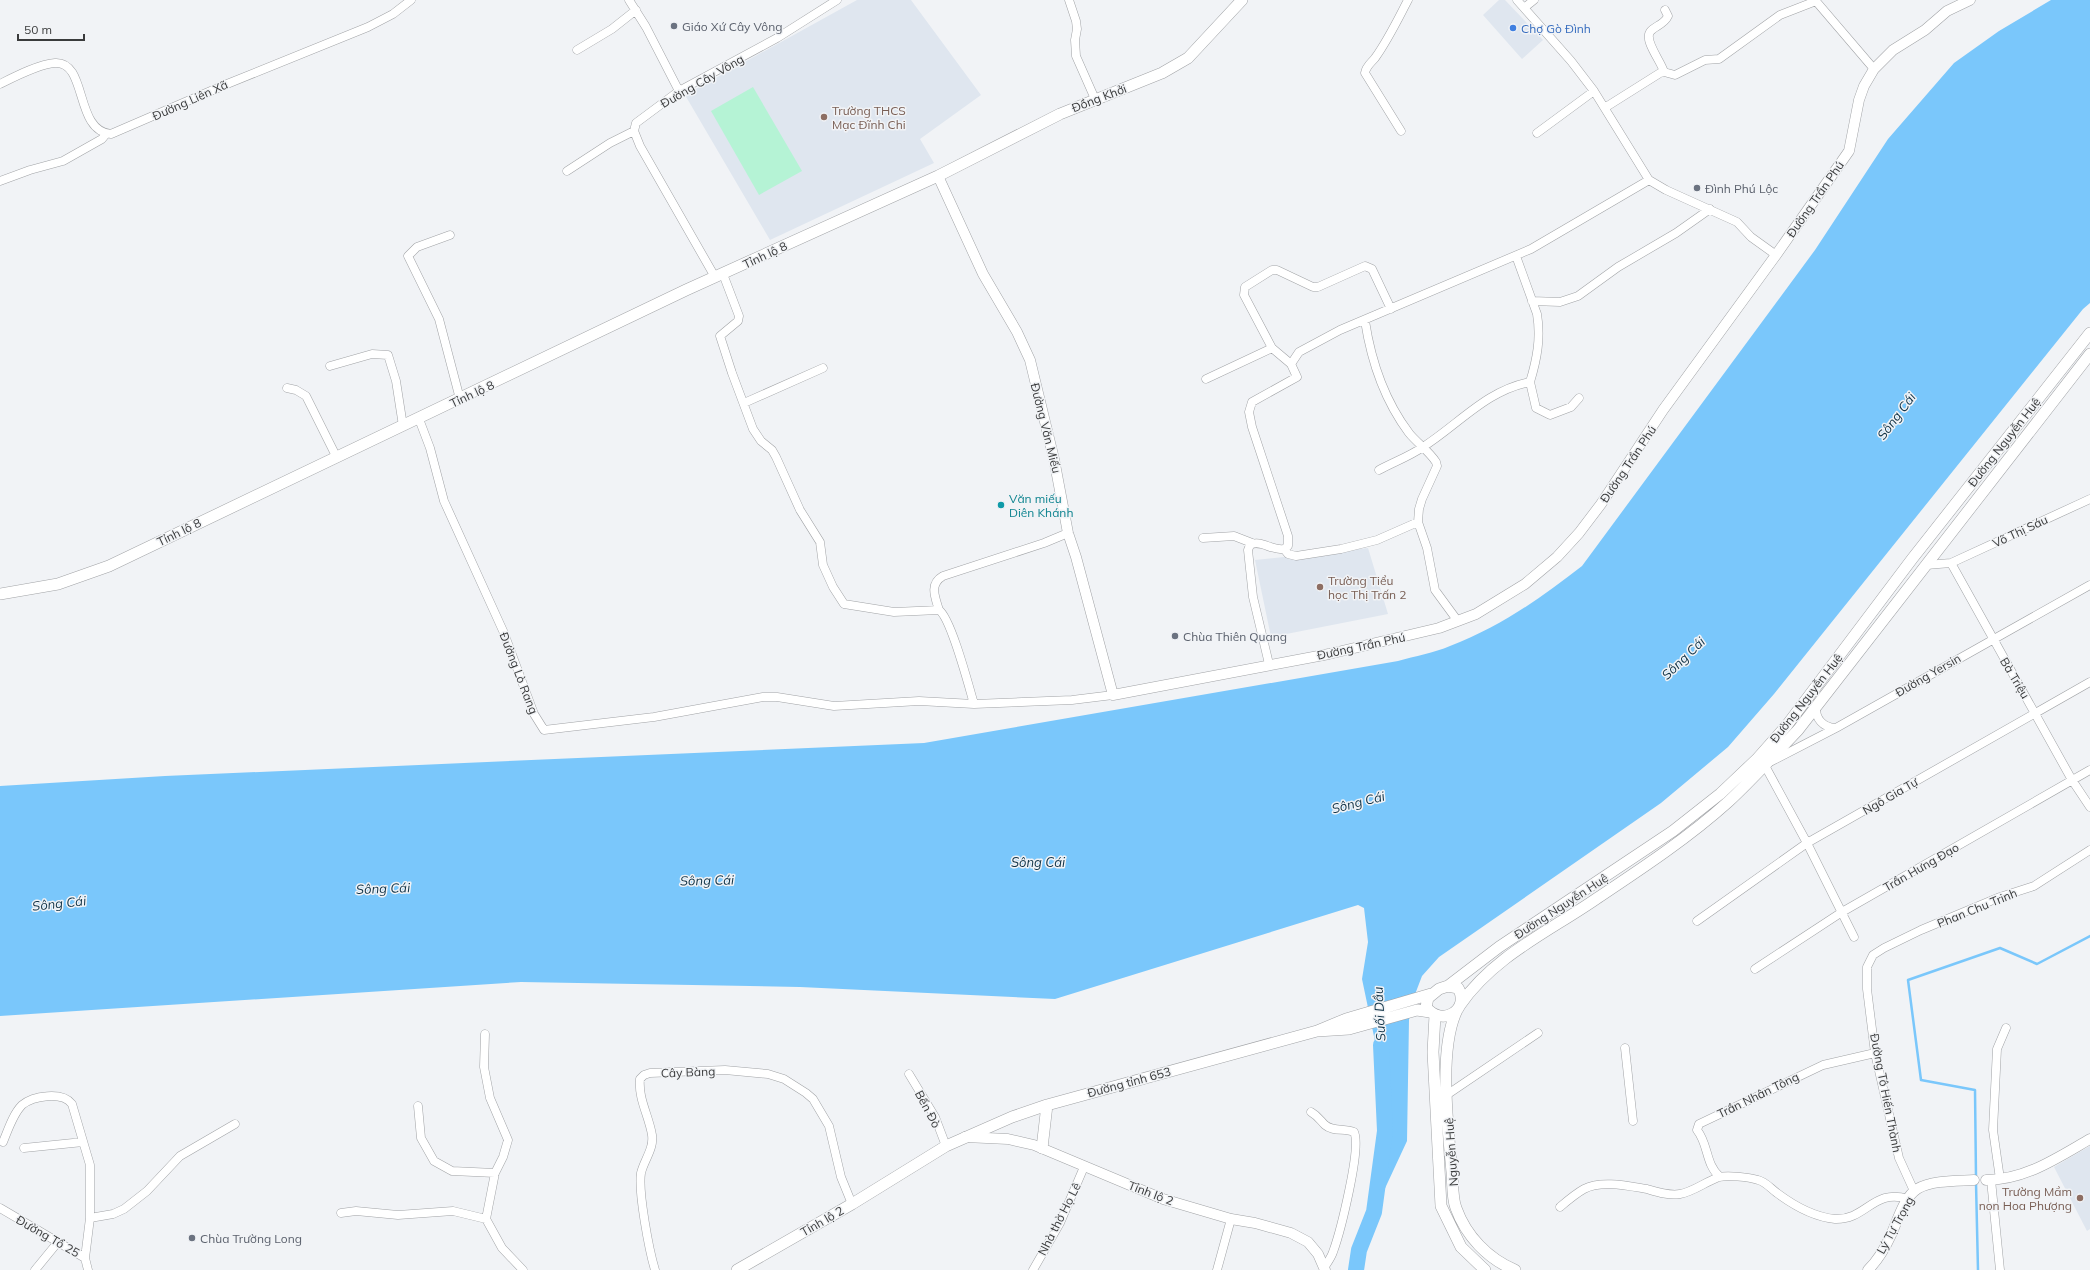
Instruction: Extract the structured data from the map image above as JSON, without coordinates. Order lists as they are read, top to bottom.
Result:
{
  "streets": {
    "main road": [
      "Đồng Khởi",
      "Tỉnh lộ 8",
      "Đường Nguyễn Huệ",
      "Đường tỉnh 653",
      "Nguyễn Huệ",
      "Tỉnh lộ 2"
    ],
    "street": [
      "Đường Cây Vông",
      "Đường Liên Xã",
      "Đường Trần Phú",
      "Đường Văn Miếu",
      "Võ Thị Sáu",
      "Đường Lò Rang",
      "Đường Yersin",
      "Bà Triệu",
      "Ngô Gia Tự",
      "Trần Hưng Đạo",
      "Phan Chu Trinh",
      "Cây Bàng",
      "Đường Tô Hiến Thành",
      "Trần Nhân Tông",
      "Bến Đò",
      "Nhà thờ Họ Lê",
      "Lý Tự Trọng",
      "Đường Tổ 25"
    ]
  },
  "crossings": [
    ["Đồng Khởi", "Tỉnh lộ 8"],
    ["Đồng Khởi", "Đường Văn Miếu"],
    ["Đường Trần Phú", "Đường Văn Miếu"],
    ["Tỉnh lộ 8", "Đường Văn Miếu"],
    ["Tỉnh lộ 8", "Đường Lò Rang"],
    ["Đường Nguyễn Huệ", "Đường Yersin"],
    ["Đường Nguyễn Huệ", "Đường tỉnh 653"],
    ["Đường Nguyễn Huệ", "Nguyễn Huệ"],
    ["Võ Thị Sáu", "Bà Triệu"],
    ["Đường Yersin", "Bà Triệu"],
    ["Bà Triệu", "Ngô Gia Tự"],
    ["Bà Triệu", "Trần Hưng Đạo"],
    ["Phan Chu Trinh", "Đường Tô Hiến Thành"],
    ["Cây Bàng", "Tỉnh lộ 2"],
    ["Đường tỉnh 653", "Bến Đò"],
    ["Đường tỉnh 653", "Nguyễn Huệ"],
    ["Đường tỉnh 653", "Tỉnh lộ 2"],
    ["Đường Tô Hiến Thành", "Trần Nhân Tông"],
    ["Đường Tô Hiến Thành", "Lý Tự Trọng"],
    ["Bến Đò", "Tỉnh lộ 2"],
    ["Tỉnh lộ 2", "Nhà thờ Họ Lê"]
  ],
  "water": ["Sông Cái", "Suối Dầu"],
  "places": [
    "Giáo Xứ Cây Vông",
    "Chợ Gò Đình",
    "Trường THCS Mạc Đĩnh Chi",
    "Đình Phú Lộc",
    "Văn miếu Diên Khánh",
    "Trường Tiểu học Thị Trấn 2",
    "Chùa Thiên Quang",
    "Trường Mầm non Hoa Phượng",
    "Chùa Trường Long"
  ],
  "scale_bar": "50 m"
}
